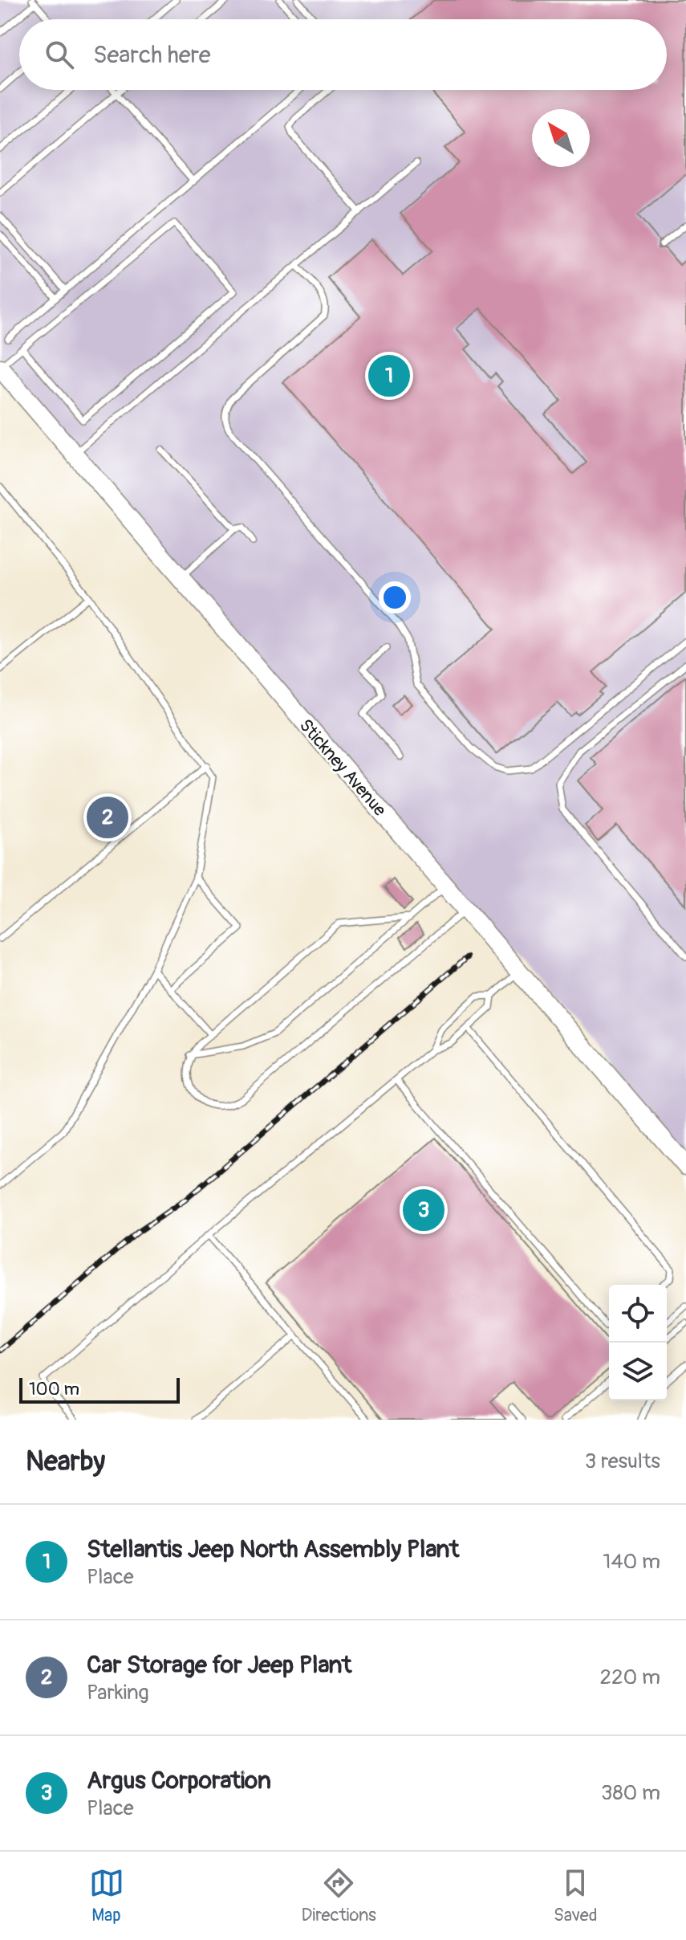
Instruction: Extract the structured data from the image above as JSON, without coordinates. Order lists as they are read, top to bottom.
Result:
{
  "streets": {
    "street": ["Stickney Avenue"]
  },
  "scale_bar": "100 m",
  "north": "top left",
  "page": {
    "search": "Search here",
    "pins": ["1", "2", "3"],
    "scale": "100 m",
    "heading": ["Nearby", "3 results"],
    "list": [
      {
        "mark": "1",
        "name": "Stellantis Jeep North Assembly Plant",
        "note": "Place",
        "value": "140 m"
      },
      {
        "mark": "2",
        "name": "Car Storage for Jeep Plant",
        "note": "Parking",
        "value": "220 m"
      },
      {
        "mark": "3",
        "name": "Argus Corporation",
        "note": "Place",
        "value": "380 m"
      }
    ],
    "nav": ["Map", "Directions", "Saved"]
  }
}
